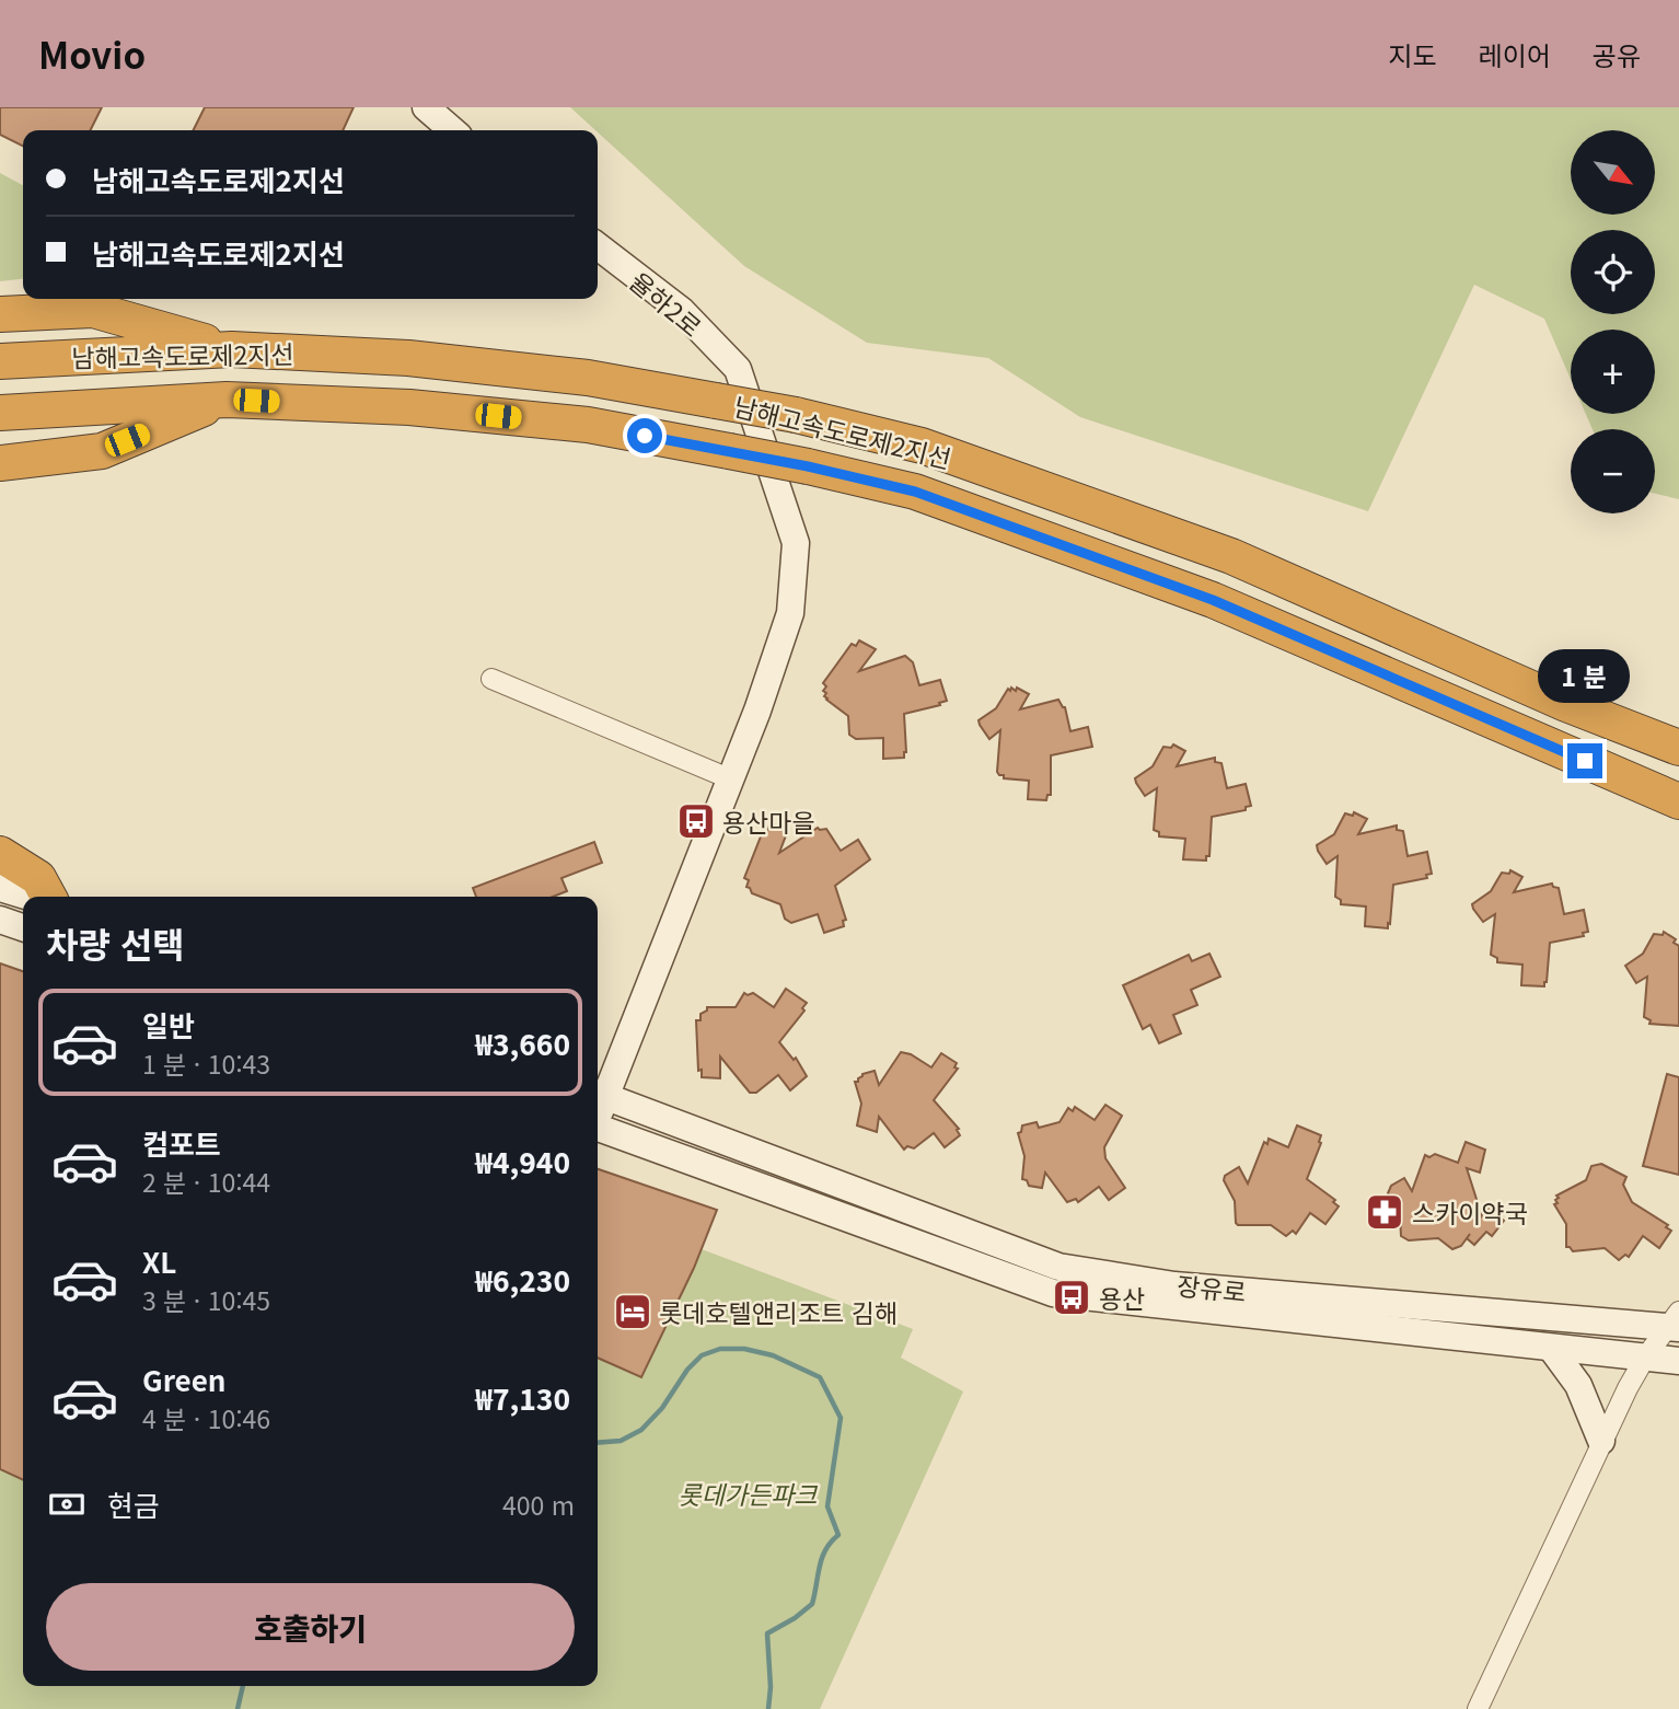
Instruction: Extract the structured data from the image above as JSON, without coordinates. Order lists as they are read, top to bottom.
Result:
{
  "streets": {
    "highway": ["남해고속도로제2지선"],
    "main road": ["율하2로", "장유로"]
  },
  "parks": ["롯데가든파크"],
  "places": {
    "bus stop": ["용산마을", "용산"],
    "pharmacy": ["스카이약국"],
    "hotel": ["롯데호텔앤리조트 김해"]
  },
  "north": "bottom right",
  "page": {
    "header": "Movio",
    "nav": ["지도", "레이어", "공유"],
    "map_buttons": ["+", "−"],
    "banner": ["남해고속도로제2지선", "남해고속도로제2지선"],
    "bubble": "1 분",
    "heading": "차량 선택",
    "list": [
      {
        "name": "일반",
        "note": "1 분 · 10:43",
        "value": "₩3,660"
      },
      {
        "name": "컴포트",
        "note": "2 분 · 10:44",
        "value": "₩4,940"
      },
      {
        "name": "XL",
        "note": "3 분 · 10:45",
        "value": "₩6,230"
      },
      {
        "name": "Green",
        "note": "4 분 · 10:46",
        "value": "₩7,130"
      }
    ],
    "pay": ["현금", "400 m"],
    "buttons": "호출하기"
  }
}
